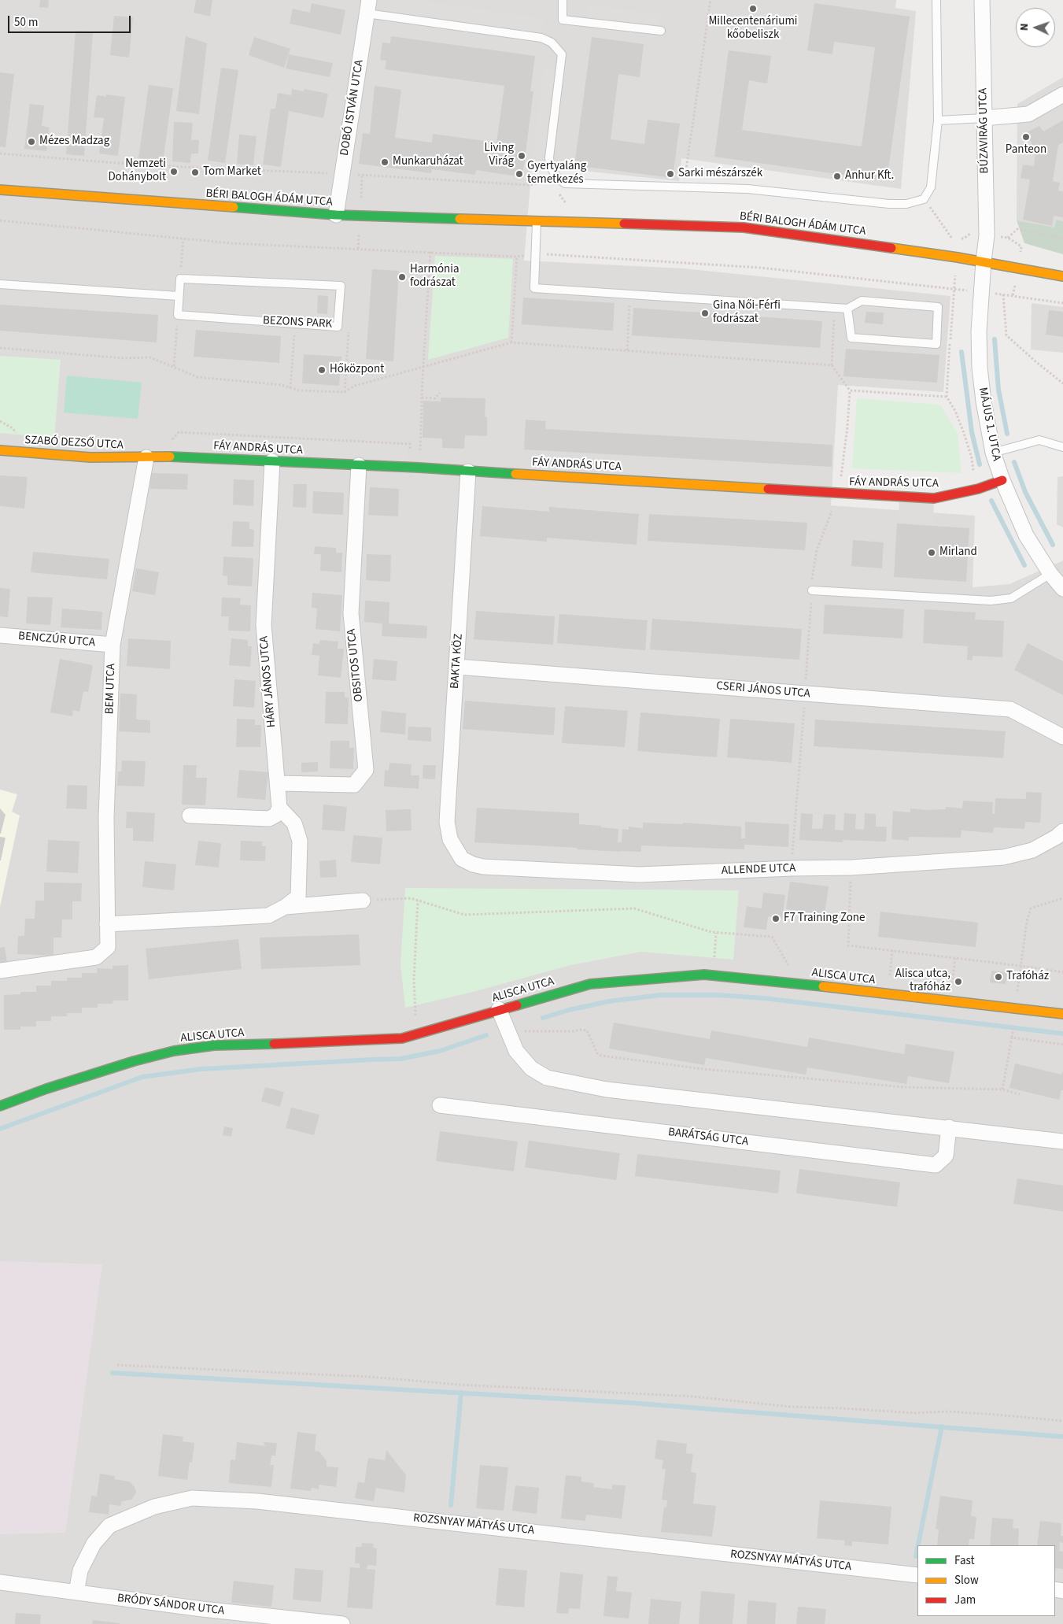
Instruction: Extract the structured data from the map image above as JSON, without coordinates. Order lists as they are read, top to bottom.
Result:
{
  "streets": {
    "street": [
      "DOBÓ ISTVÁN UTCA",
      "BÚZAVIRÁG UTCA",
      "BÉRI BALOGH ÁDÁM UTCA",
      "MÁJUS 1. UTCA",
      "SZABÓ DEZSŐ UTCA",
      "FÁY ANDRÁS UTCA",
      "BENCZÚR UTCA",
      "BAKTA KÖZ",
      "OBSITOS UTCA",
      "HÁRY JÁNOS UTCA",
      "BEM UTCA",
      "CSERI JÁNOS UTCA",
      "ALLENDE UTCA",
      "ALISCA UTCA",
      "BARÁTSÁG UTCA",
      "ROZSNYAY MÁTYÁS UTCA",
      "BRÓDY SÁNDOR UTCA"
    ],
    "lane": ["BEZONS PARK"]
  },
  "crossings": [
    ["DOBÓ ISTVÁN UTCA", "BÉRI BALOGH ÁDÁM UTCA"],
    ["BÚZAVIRÁG UTCA", "BÉRI BALOGH ÁDÁM UTCA"],
    ["BÚZAVIRÁG UTCA", "MÁJUS 1. UTCA"],
    ["BÉRI BALOGH ÁDÁM UTCA", "MÁJUS 1. UTCA"],
    ["MÁJUS 1. UTCA", "FÁY ANDRÁS UTCA"],
    ["SZABÓ DEZSŐ UTCA", "FÁY ANDRÁS UTCA"],
    ["SZABÓ DEZSŐ UTCA", "BEM UTCA"],
    ["FÁY ANDRÁS UTCA", "BAKTA KÖZ"],
    ["FÁY ANDRÁS UTCA", "OBSITOS UTCA"],
    ["FÁY ANDRÁS UTCA", "HÁRY JÁNOS UTCA"],
    ["FÁY ANDRÁS UTCA", "BEM UTCA"],
    ["BENCZÚR UTCA", "BEM UTCA"],
    ["BAKTA KÖZ", "CSERI JÁNOS UTCA"],
    ["BAKTA KÖZ", "ALLENDE UTCA"],
    ["OBSITOS UTCA", "HÁRY JÁNOS UTCA"],
    ["ROZSNYAY MÁTYÁS UTCA", "BRÓDY SÁNDOR UTCA"]
  ],
  "places": [
    "Millecentenáriumi kőobeliszk",
    "Panteon",
    "Mézes Madzag",
    "Living Virág",
    "Munkaruházat",
    "Nemzeti Dohánybolt",
    "Tom Market",
    "Gyertyaláng temetkezés",
    "Sarki mészárszék",
    "Anhur Kft.",
    "Harmónia fodrászat",
    "Gina Női-Férfi fodrászat",
    "Hőközpont",
    "Mirland",
    "F7 Training Zone",
    "Trafóház",
    "Alisca utca, trafóház"
  ],
  "legend": ["Fast", "Slow", "Jam"],
  "scale_bar": "50 m",
  "north": "left"
}
